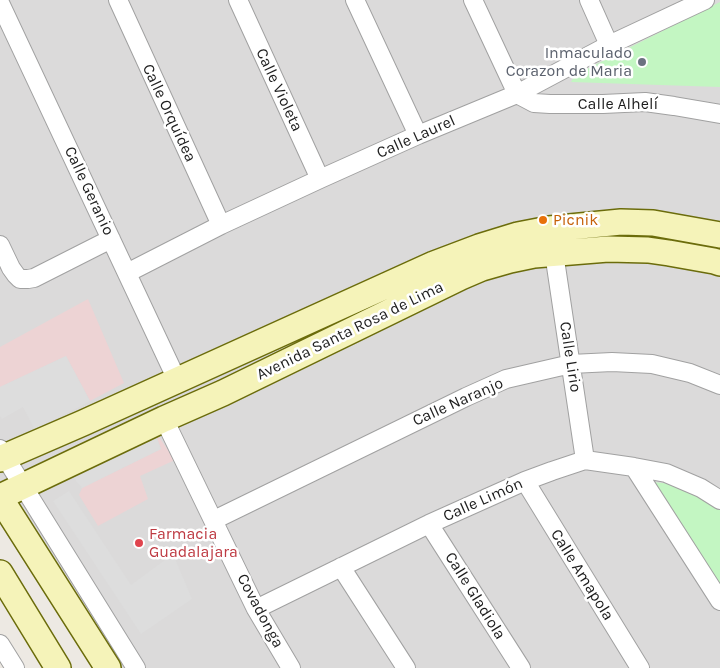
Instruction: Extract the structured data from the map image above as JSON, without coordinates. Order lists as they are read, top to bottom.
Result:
{
  "streets": {
    "street": [
      "Calle Violeta",
      "Calle Alhelí",
      "Calle Orquídea",
      "Calle Laurel",
      "Calle Geranio",
      "Avenida Santa Rosa de Lima",
      "Calle Lirio",
      "Calle Naranjo",
      "Calle Limón",
      "Calle Amapola",
      "Calle Gladiola",
      "Covadonga"
    ]
  },
  "crossings": [
    ["Calle Violeta", "Calle Laurel"],
    ["Calle Alhelí", "Calle Laurel"],
    ["Calle Orquídea", "Calle Laurel"],
    ["Calle Laurel", "Calle Geranio"],
    ["Calle Geranio", "Avenida Santa Rosa de Lima"],
    ["Avenida Santa Rosa de Lima", "Calle Lirio"],
    ["Avenida Santa Rosa de Lima", "Covadonga"],
    ["Calle Lirio", "Calle Naranjo"],
    ["Calle Lirio", "Calle Limón"],
    ["Calle Naranjo", "Covadonga"],
    ["Calle Limón", "Calle Amapola"],
    ["Calle Limón", "Calle Gladiola"],
    ["Calle Limón", "Covadonga"]
  ],
  "places": ["Inmaculado Corazon de Maria", "Picnik", "Farmacia Guadalajara"]
}
